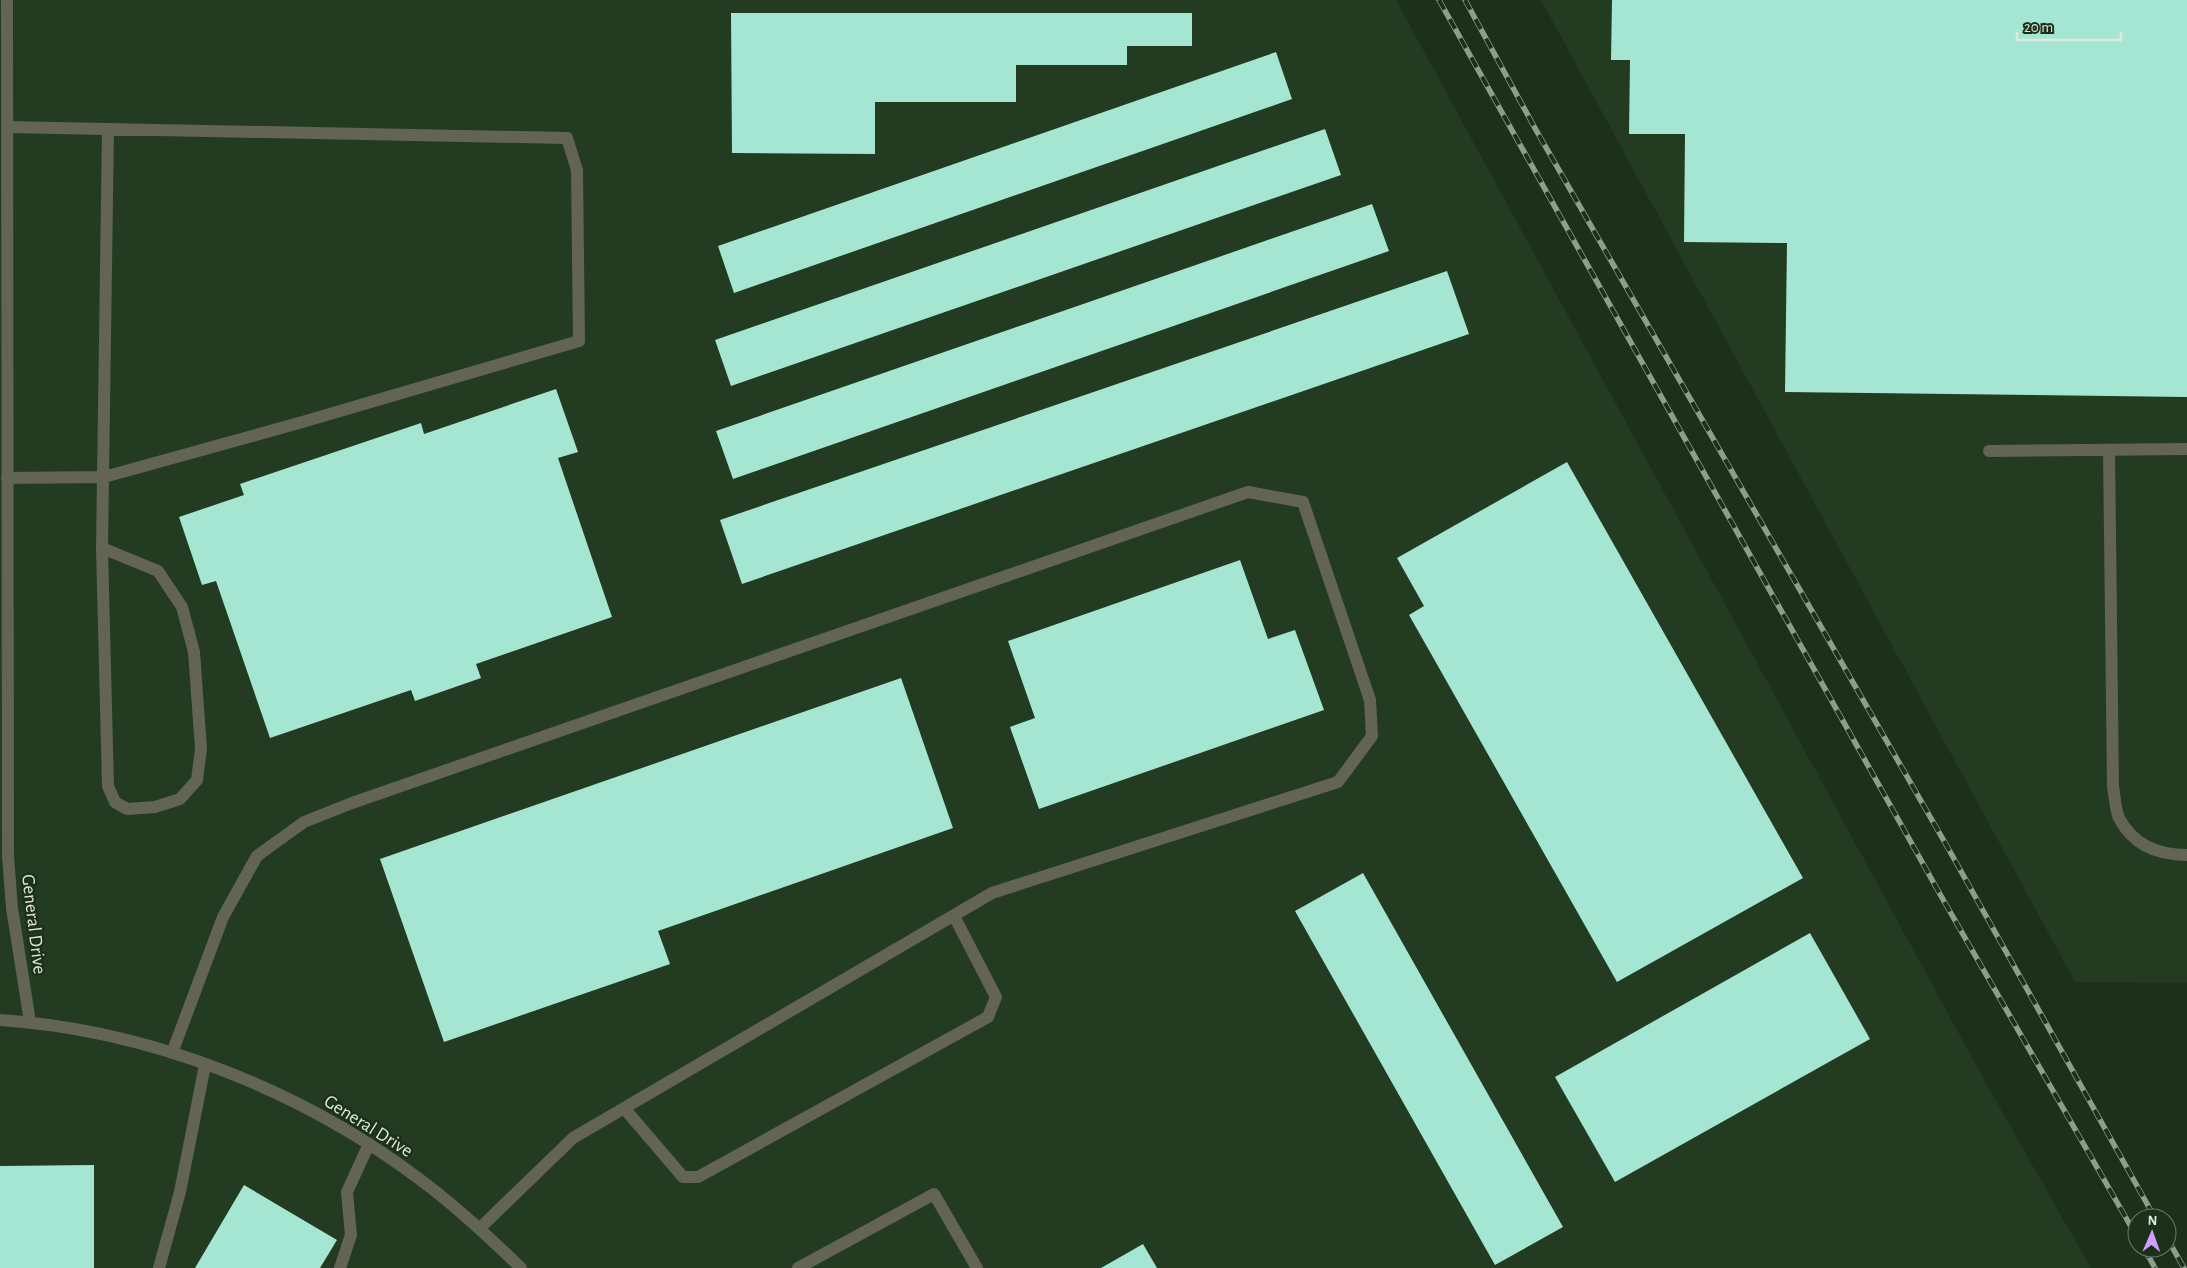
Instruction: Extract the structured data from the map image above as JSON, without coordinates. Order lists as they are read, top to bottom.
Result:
{
  "streets": {
    "street": ["General Drive"]
  },
  "scale_bar": "20 m",
  "north": "top"
}
